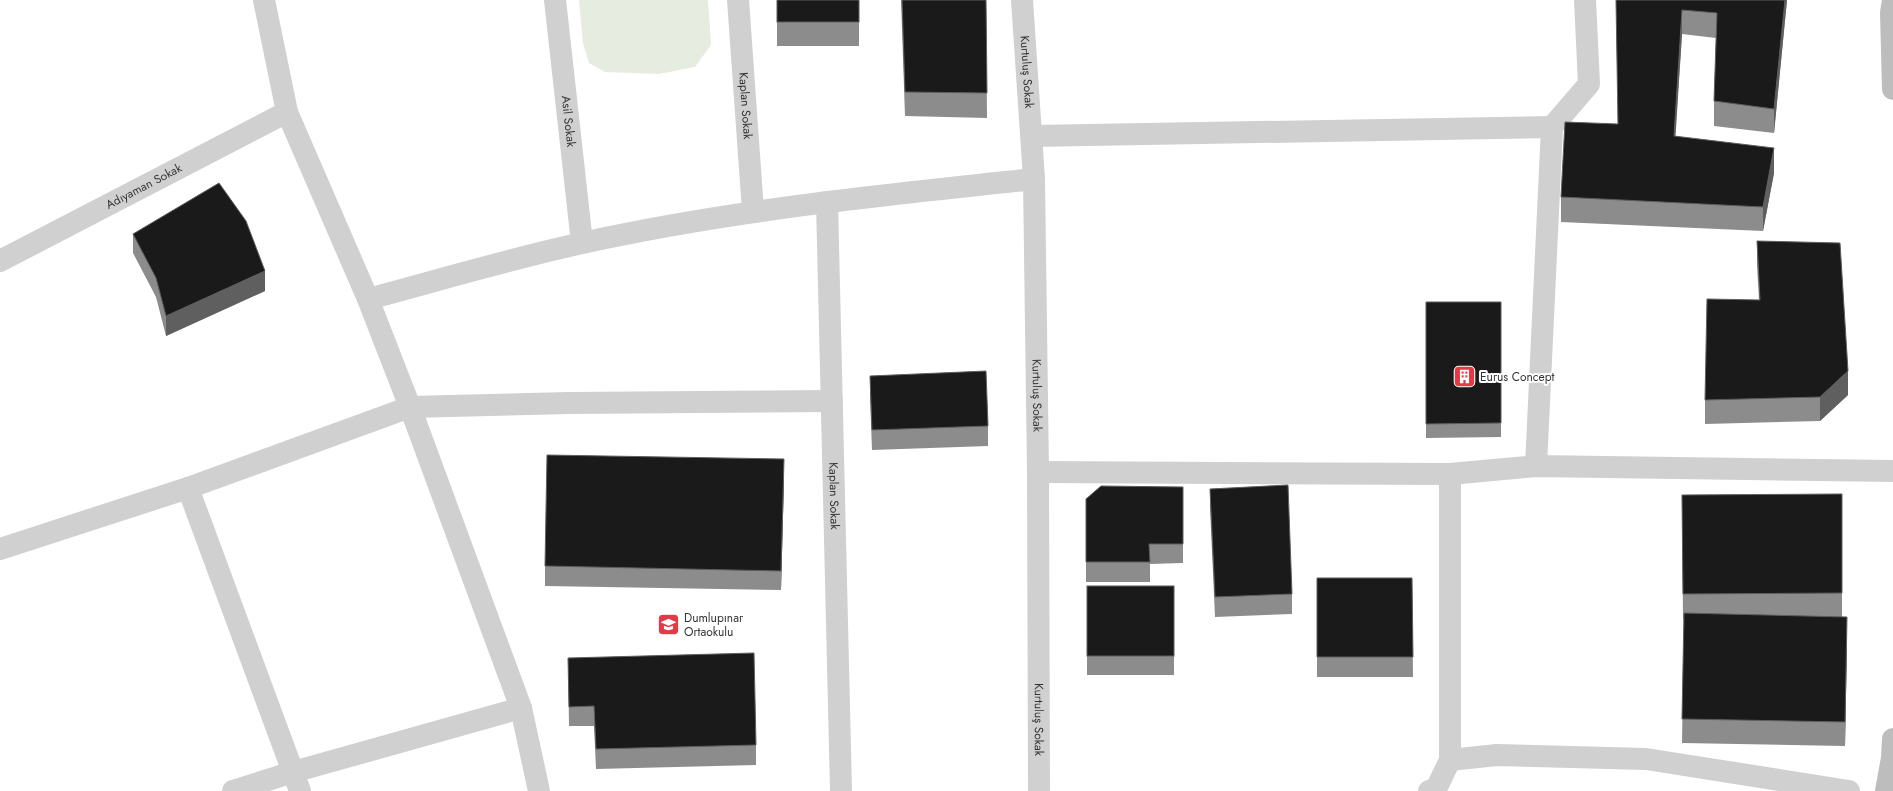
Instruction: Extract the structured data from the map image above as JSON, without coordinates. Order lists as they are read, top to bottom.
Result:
{
  "streets": {
    "street": [
      "Kurtuluş Sokak",
      "Kaplan Sokak",
      "Asil Sokak",
      "Adıyaman Sokak"
    ]
  },
  "places": {
    "building": ["Eurus Concept"],
    "school or university": ["Dumlupınar Ortaokulu"]
  }
}
